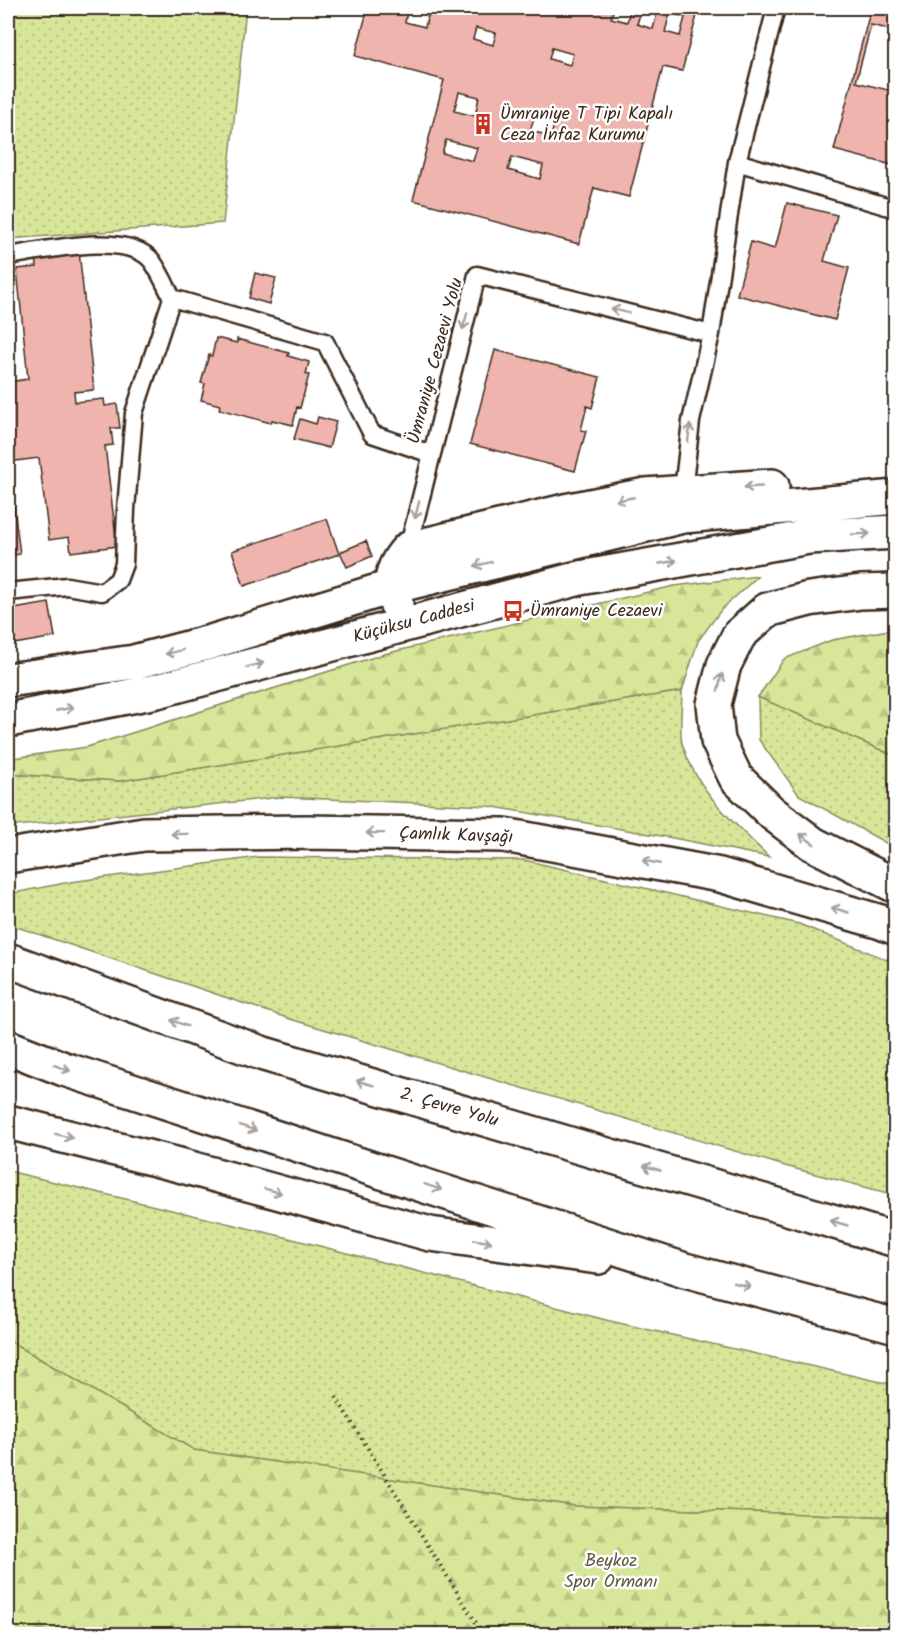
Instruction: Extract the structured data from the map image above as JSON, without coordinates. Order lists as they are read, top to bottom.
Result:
{
  "streets": {
    "main road": ["Küçüksu Caddesi", "Çamlık Kavşağı", "2. Çevre Yolu"],
    "lane": ["Ümraniye Cezaevi Yolu"]
  },
  "parks": ["Beykoz Spor Ormanı"],
  "places": {
    "building": ["Ümraniye T Tipi Kapalı Ceza İnfaz Kurumu"],
    "bus stop": ["Ümraniye Cezaevi"]
  }
}
